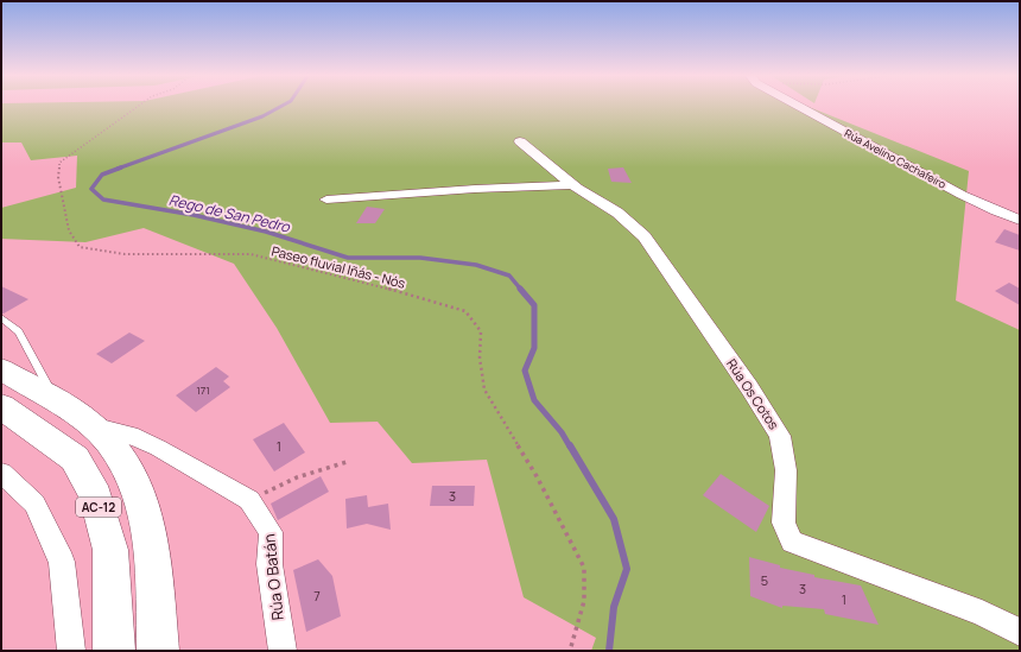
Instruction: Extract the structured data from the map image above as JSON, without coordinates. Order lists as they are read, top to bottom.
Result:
{
  "streets": {
    "highway": ["AC-12"],
    "street": ["Rúa Avelino Cachafeiro", "Rúa Os Cotos", "Rúa O Batán"],
    "path": ["Paseo fluvial Iñás - Nós"]
  },
  "water": ["Rego de San Pedro"],
  "house_numbers": [
    "171",
    "1",
    "3",
    "5",
    "3",
    "7",
    "1"
  ]
}
